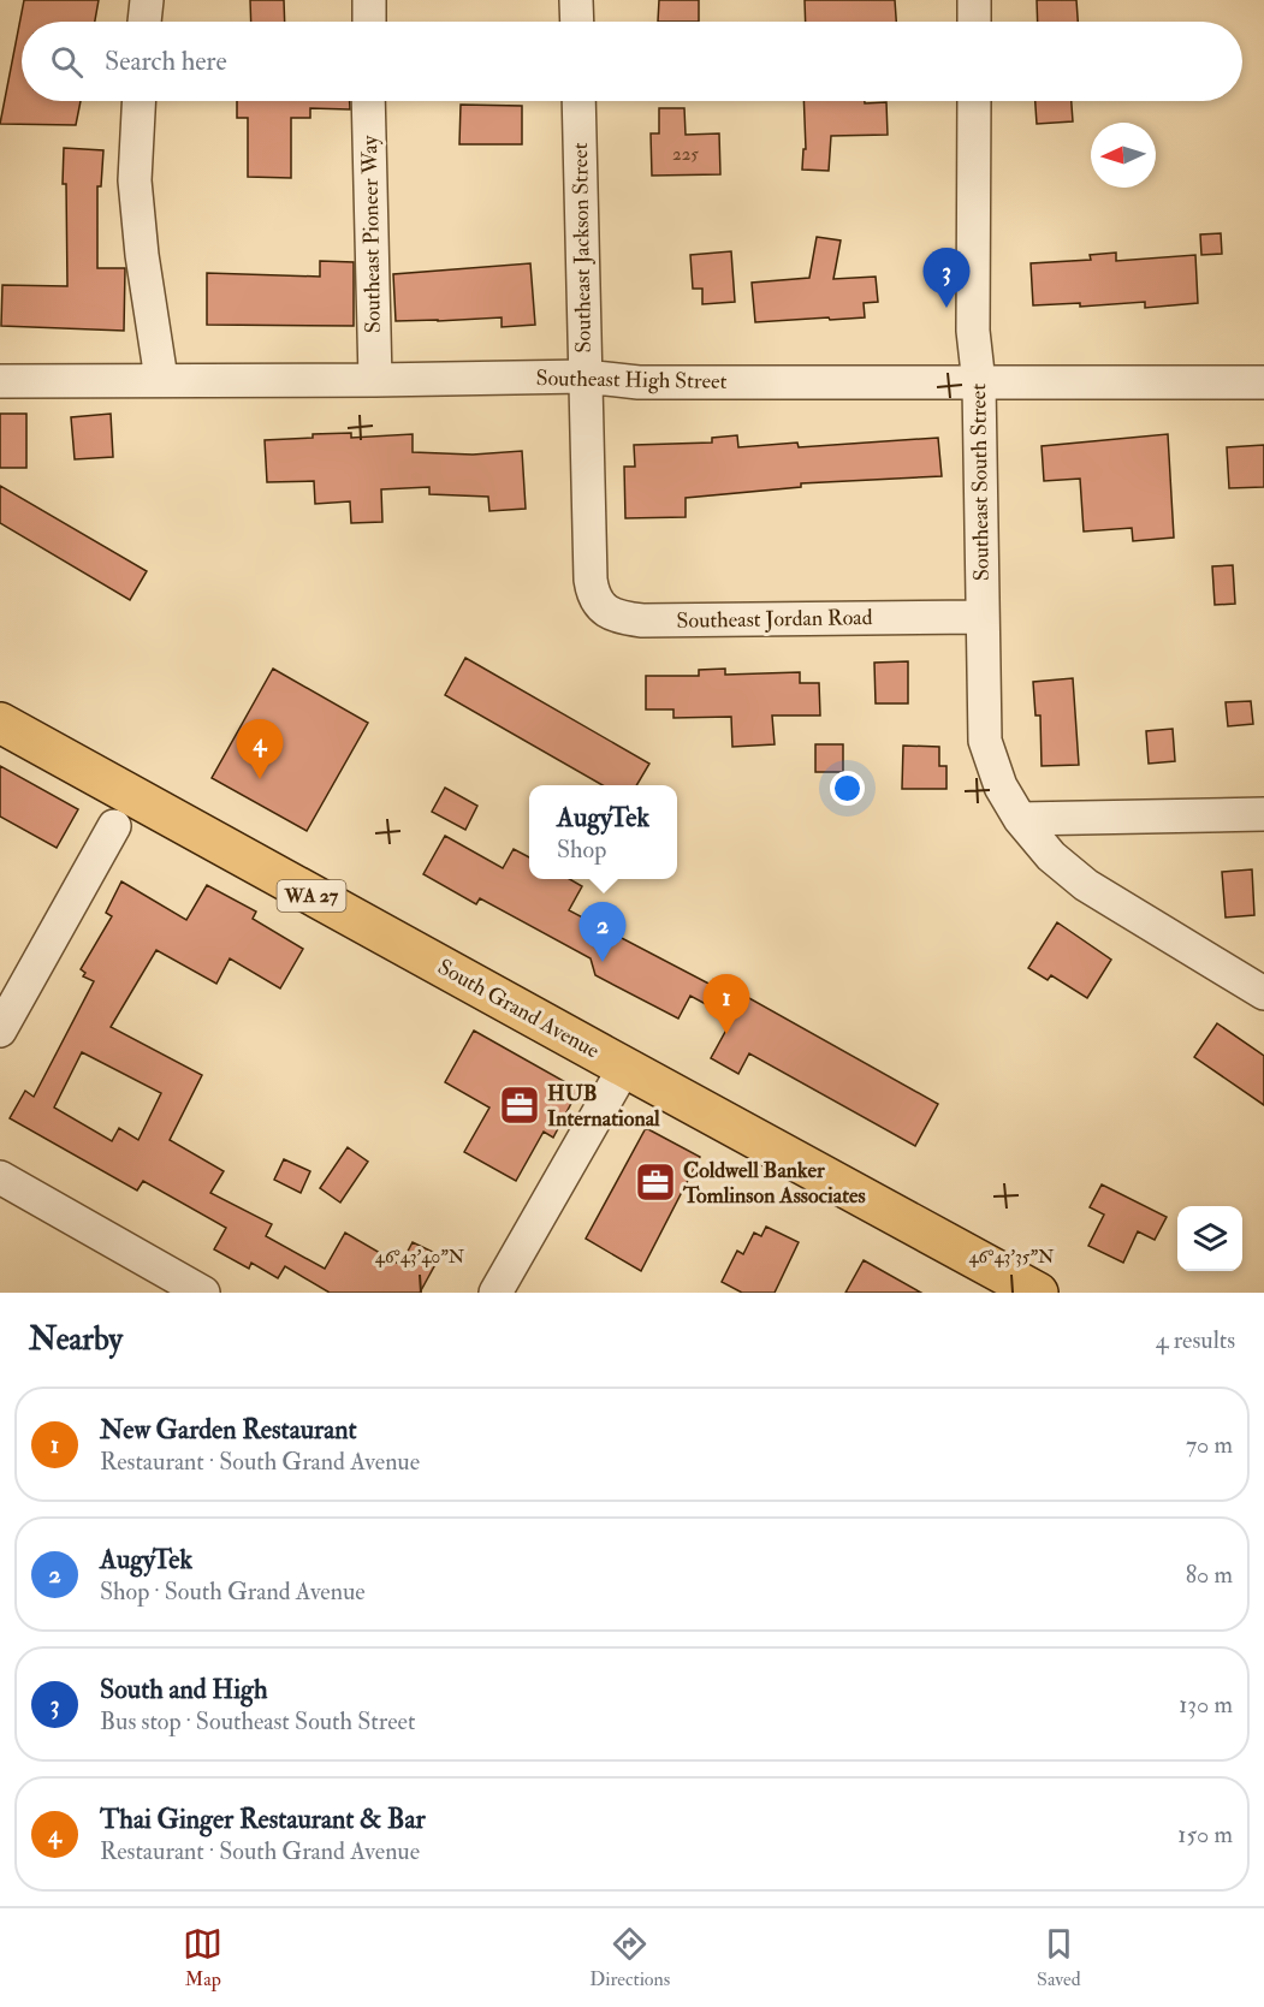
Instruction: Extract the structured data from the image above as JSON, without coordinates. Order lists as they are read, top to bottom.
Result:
{
  "streets": {
    "main road": ["WA 27", "South Grand Avenue"],
    "street": [
      "Southeast Pioneer Way",
      "Southeast Jackson Street",
      "Southeast High Street",
      "Southeast South Street",
      "Southeast Jordan Road"
    ]
  },
  "crossings": [
    ["Southeast Pioneer Way", "Southeast High Street"],
    ["Southeast Jackson Street", "Southeast High Street"],
    ["Southeast Jackson Street", "Southeast Jordan Road"],
    ["Southeast High Street", "Southeast South Street"],
    ["Southeast South Street", "Southeast Jordan Road"]
  ],
  "places": {
    "office": ["HUB International", "Coldwell Banker Tomlinson Associates"]
  },
  "house_numbers": ["225"],
  "north": "left",
  "page": {
    "search": "Search here",
    "pins": [
      "3",
      "4",
      "2",
      "1"
    ],
    "popup": ["AugyTek", "Shop"],
    "heading": ["Nearby", "4 results"],
    "list": [
      {
        "mark": "1",
        "name": "New Garden Restaurant",
        "note": "Restaurant · South Grand Avenue",
        "value": "70 m"
      },
      {
        "mark": "2",
        "name": "AugyTek",
        "note": "Shop · South Grand Avenue",
        "value": "80 m"
      },
      {
        "mark": "3",
        "name": "South and High",
        "note": "Bus stop · Southeast South Street",
        "value": "130 m"
      },
      {
        "mark": "4",
        "name": "Thai Ginger Restaurant & Bar",
        "note": "Restaurant · South Grand Avenue",
        "value": "150 m"
      }
    ],
    "nav": ["Map", "Directions", "Saved"]
  },
  "coordinates": ["46°43'40\"N", "46°43'35\"N"]
}
